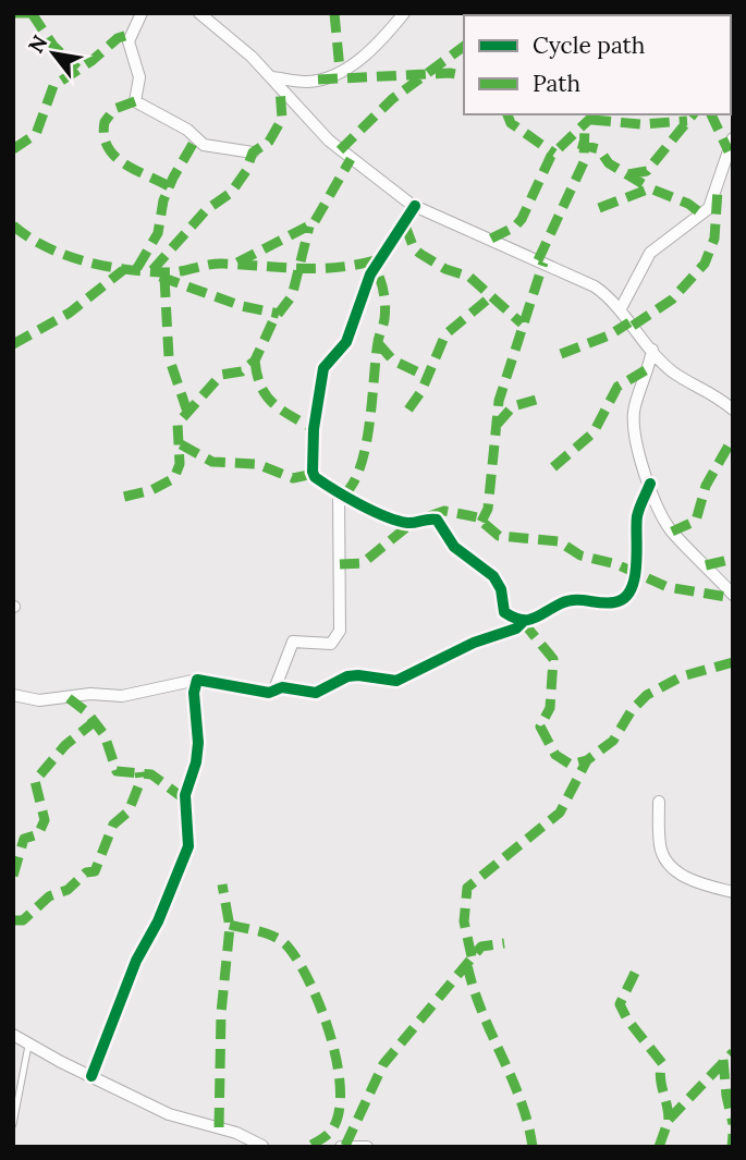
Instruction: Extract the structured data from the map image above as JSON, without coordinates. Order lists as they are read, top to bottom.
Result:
{
  "legend": ["Cycle path", "Path"],
  "north": "top left"
}
